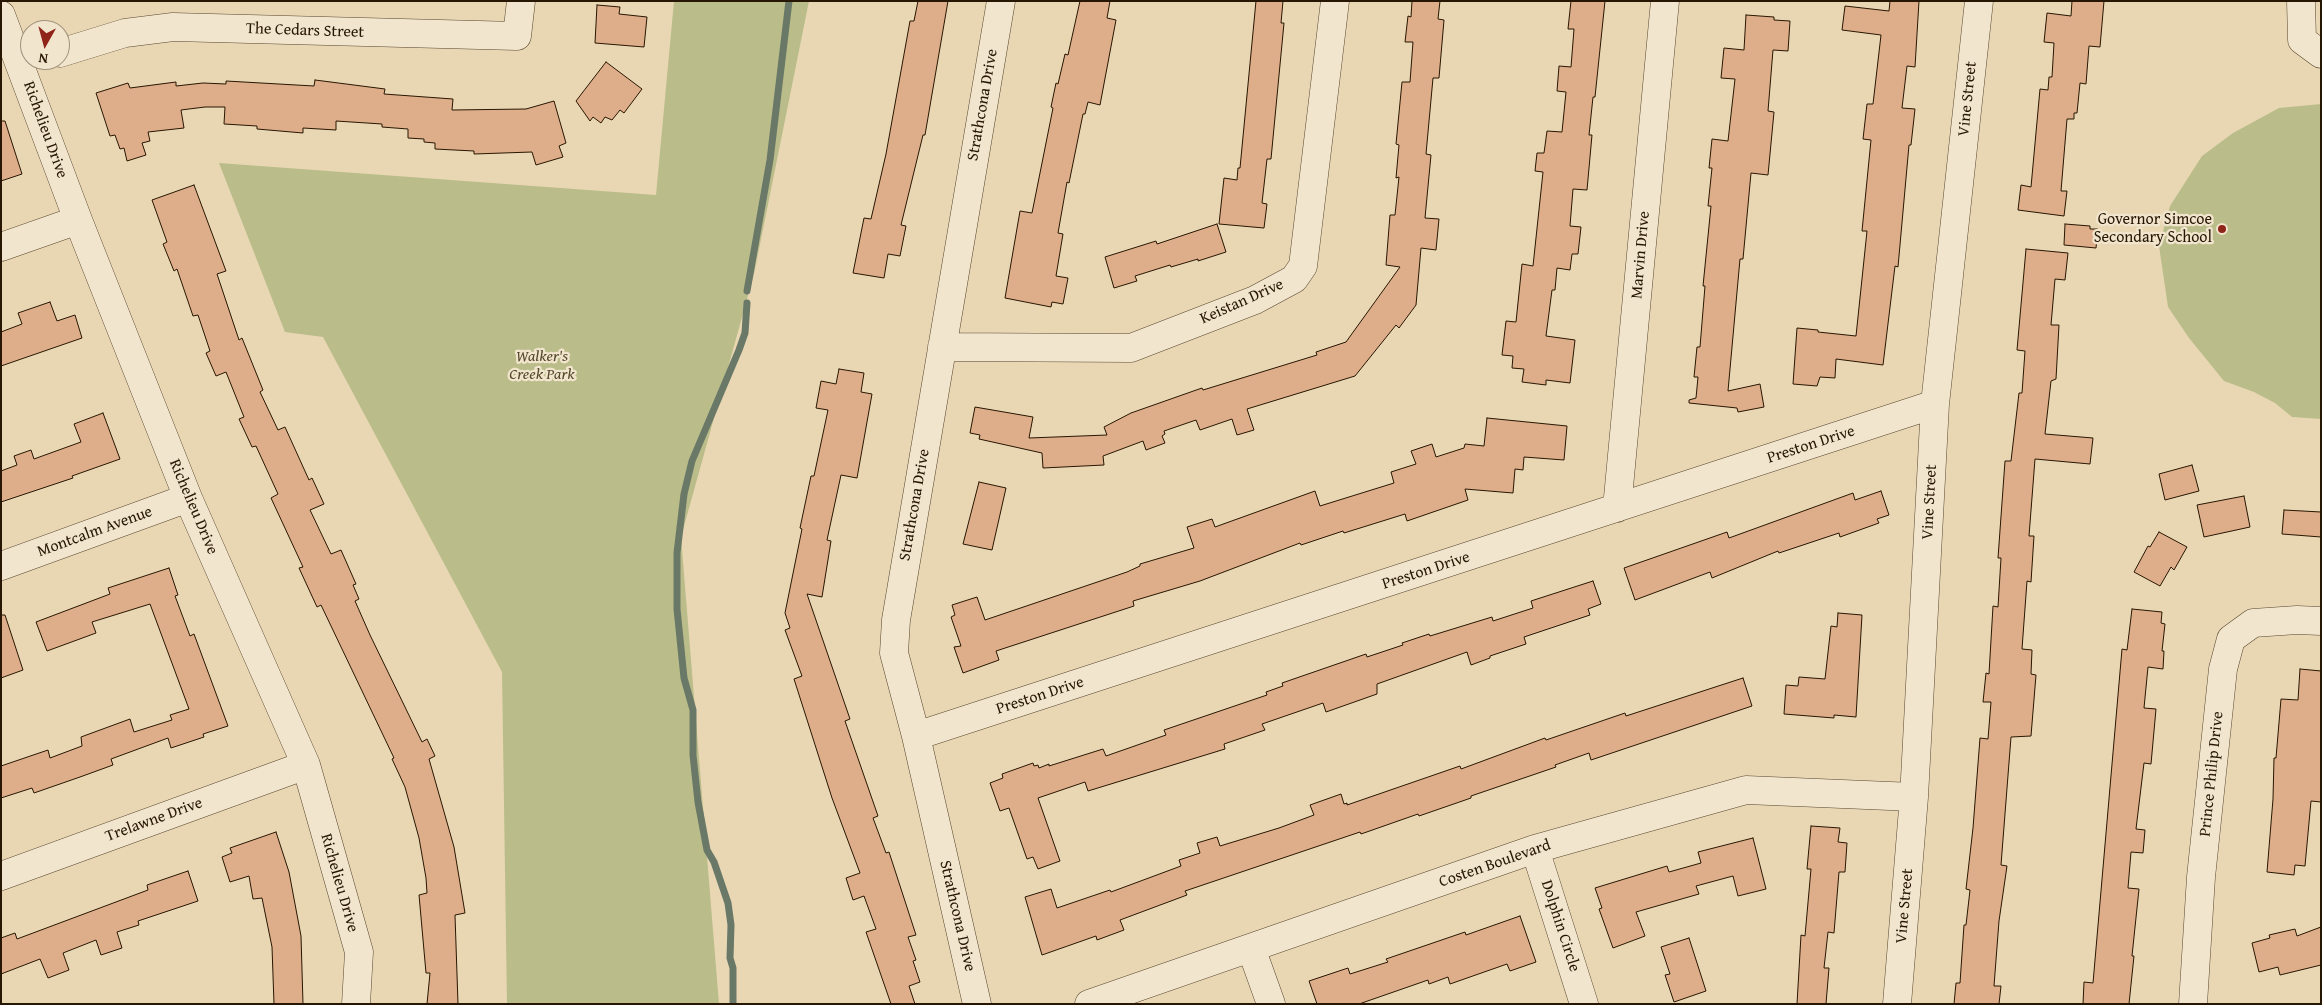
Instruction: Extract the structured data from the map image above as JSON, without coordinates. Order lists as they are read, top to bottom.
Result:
{
  "streets": {
    "street": [
      "The Cedars Street",
      "Vine Street",
      "Strathcona Drive",
      "Richelieu Drive",
      "Marvin Drive",
      "Keistan Drive",
      "Preston Drive",
      "Montcalm Avenue",
      "Prince Philip Drive",
      "Trelawne Drive",
      "Costen Boulevard",
      "Dolphin Circle"
    ]
  },
  "crossings": [
    ["Vine Street", "Preston Drive"],
    ["Vine Street", "Costen Boulevard"],
    ["Strathcona Drive", "Keistan Drive"],
    ["Strathcona Drive", "Preston Drive"],
    ["Richelieu Drive", "Montcalm Avenue"],
    ["Richelieu Drive", "Trelawne Drive"],
    ["Marvin Drive", "Preston Drive"],
    ["Costen Boulevard", "Dolphin Circle"]
  ],
  "parks": ["Walker's Creek Park"],
  "places": ["Governor Simcoe Secondary School"],
  "north": "bottom"
}
